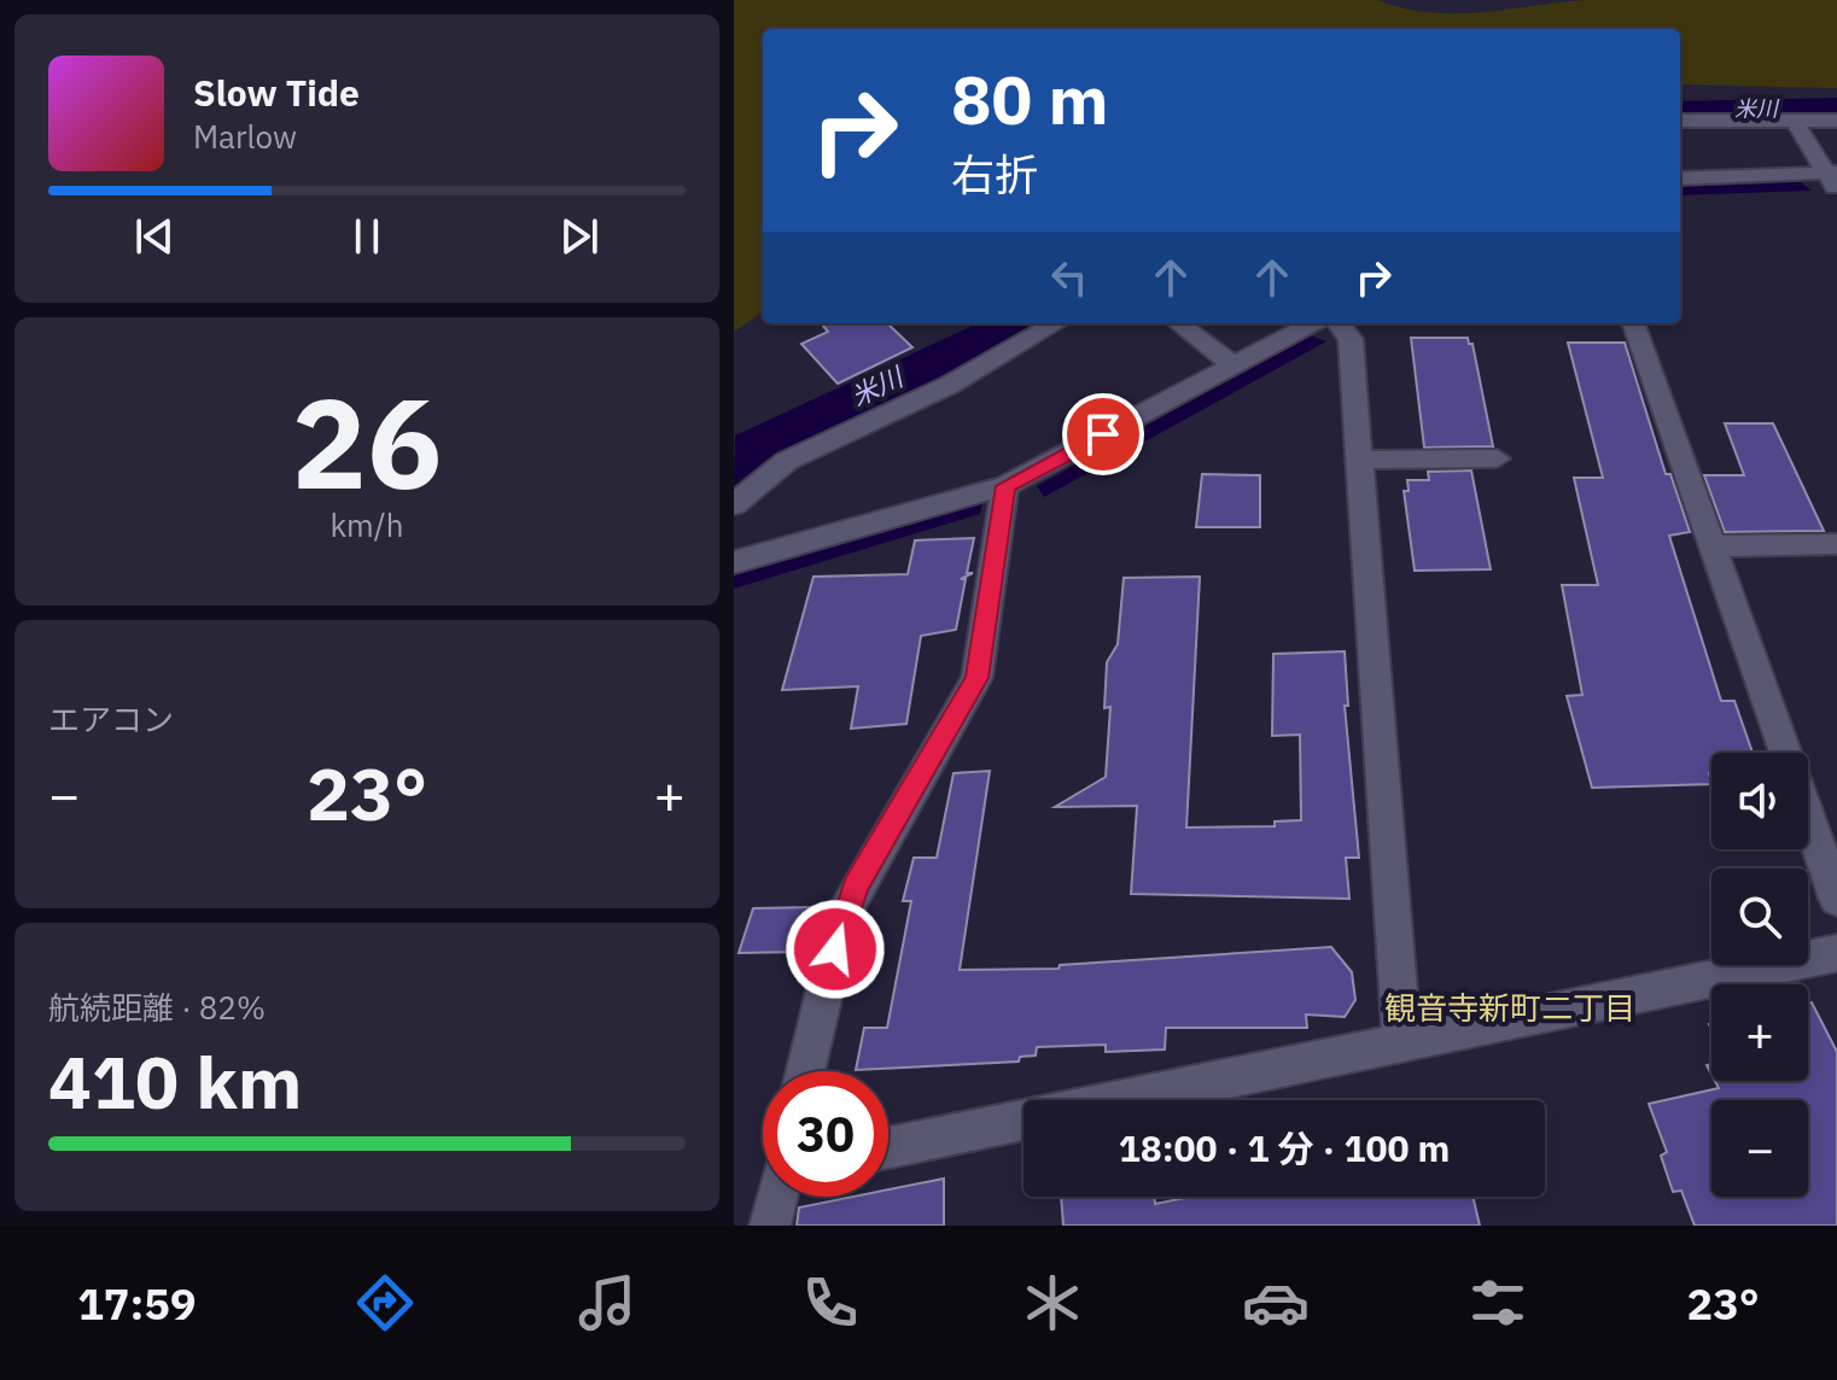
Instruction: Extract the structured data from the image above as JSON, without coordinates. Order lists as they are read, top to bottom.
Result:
{
  "districts": ["観音寺新町二丁目"],
  "water": ["米川"],
  "page": {
    "turn": ["80 m", "右折"],
    "song": ["Slow Tide", "Marlow"],
    "tile": [
      ["26", "km/h"],
      "エアコン",
      ["航続距離 · 82%", "410 km"]
    ],
    "map_buttons": ["+", "−"],
    "heat": ["−", "23°", "+"],
    "limit": "30",
    "trip": "18:00 · 1 分 · 100 m",
    "tabs": ["17:59", "23°"]
  }
}
